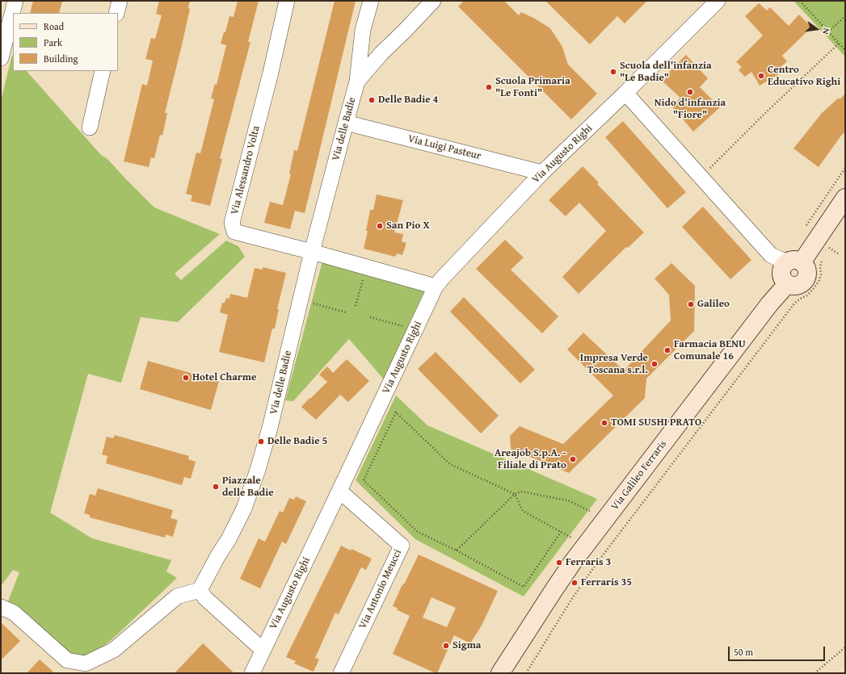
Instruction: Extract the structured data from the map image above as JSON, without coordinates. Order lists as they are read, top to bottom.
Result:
{
  "streets": {
    "street": [
      "Via delle Badie",
      "Via Luigi Pasteur",
      "Via Augusto Righi",
      "Via Alessandro Volta",
      "Via Galileo Ferraris",
      "Via Antonio Meucci"
    ]
  },
  "crossings": [
    ["Via delle Badie", "Via Luigi Pasteur"],
    ["Via delle Badie", "Via Alessandro Volta"],
    ["Via Luigi Pasteur", "Via Augusto Righi"],
    ["Via Augusto Righi", "Via Alessandro Volta"],
    ["Via Augusto Righi", "Via Antonio Meucci"]
  ],
  "places": [
    "Scuola dell'infanzia \"Le Badie\"",
    "Centro Educativo Righi",
    "Scuola Primaria \"Le Fonti\"",
    "Nido d'infanzia \"Fiore\"",
    "Delle Badie 4",
    "San Pio X",
    "Galileo",
    "Farmacia BENU Comunale 16",
    "Impresa Verde Toscana s.r.l.",
    "Hotel Charme",
    "TOMI SUSHI PRATO",
    "Delle Badie 5",
    "Areajob S.p.A. - Filiale di Prato",
    "Piazzale delle Badie",
    "Ferraris 3",
    "Ferraris 35",
    "Sigma"
  ],
  "legend": ["Road", "Park", "Building"],
  "scale_bar": "50 m",
  "north": "right"
}
